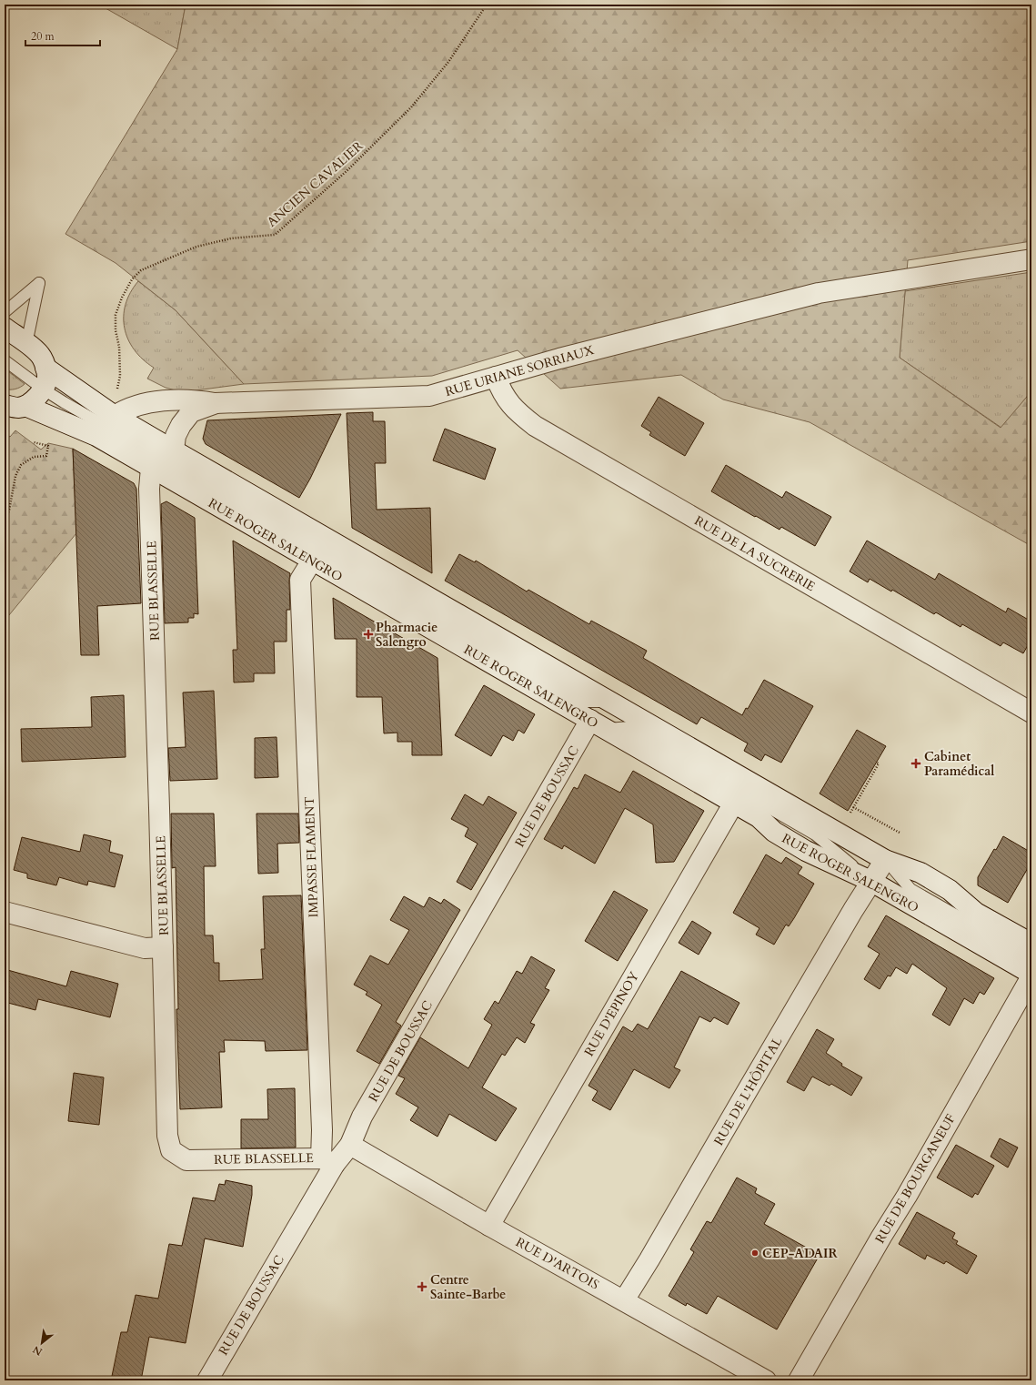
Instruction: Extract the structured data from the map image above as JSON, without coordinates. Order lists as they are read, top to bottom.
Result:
{
  "streets": {
    "street": [
      "RUE URIANE SORRIAUX",
      "RUE ROGER SALENGRO",
      "RUE DE LA SUCRERIE",
      "RUE BLASSELLE",
      "RUE DE BOUSSAC",
      "IMPASSE FLAMENT",
      "RUE D'EPINOY",
      "RUE DE L'HÔPITAL",
      "RUE DE BOURGANEUF",
      "RUE D'ARTOIS"
    ],
    "path": ["ANCIEN CAVALIER"]
  },
  "crossings": [
    ["RUE URIANE SORRIAUX", "RUE ROGER SALENGRO"],
    ["RUE URIANE SORRIAUX", "RUE DE LA SUCRERIE"],
    ["RUE ROGER SALENGRO", "RUE BLASSELLE"],
    ["RUE ROGER SALENGRO", "RUE DE BOUSSAC"],
    ["RUE ROGER SALENGRO", "IMPASSE FLAMENT"],
    ["RUE ROGER SALENGRO", "RUE D'EPINOY"],
    ["RUE ROGER SALENGRO", "RUE DE L'HÔPITAL"],
    ["RUE ROGER SALENGRO", "RUE DE BOURGANEUF"],
    ["RUE BLASSELLE", "RUE DE BOUSSAC"],
    ["RUE BLASSELLE", "IMPASSE FLAMENT"],
    ["RUE DE BOUSSAC", "IMPASSE FLAMENT"],
    ["RUE DE BOUSSAC", "RUE D'ARTOIS"],
    ["RUE D'EPINOY", "RUE D'ARTOIS"],
    ["RUE DE L'HÔPITAL", "RUE D'ARTOIS"]
  ],
  "places": {
    "health": ["Pharmacie Salengro", "Cabinet Paramédical", "Centre Sainte-Barbe"],
    "other": ["CEP-ADAIR"]
  },
  "scale_bar": "20 m",
  "north": "bottom left"
}
